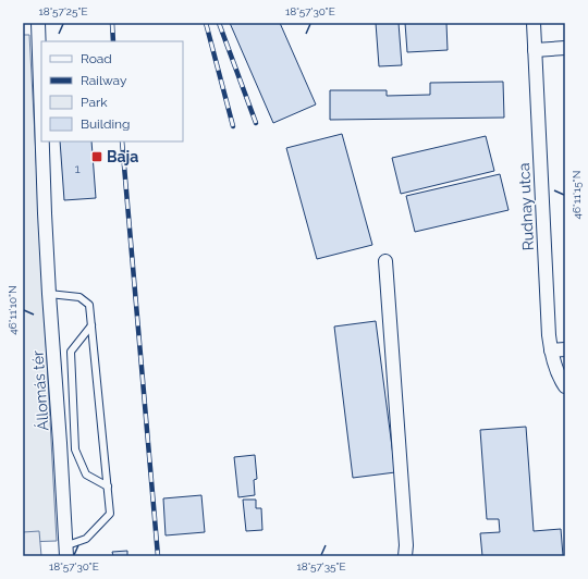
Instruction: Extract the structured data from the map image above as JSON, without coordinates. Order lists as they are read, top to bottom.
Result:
{
  "streets": {
    "street": ["Rudnay utca", "Állomás tér"]
  },
  "places": {
    "transit": ["Baja"]
  },
  "house_numbers": ["1"],
  "legend": [
    "Road",
    "Railway",
    "Park",
    "Building"
  ],
  "coordinates": [
    "18°57'25\"E",
    "18°57'30\"E",
    "46°11'15\"N",
    "46°11'10\"N",
    "18°57'35\"E"
  ]
}
